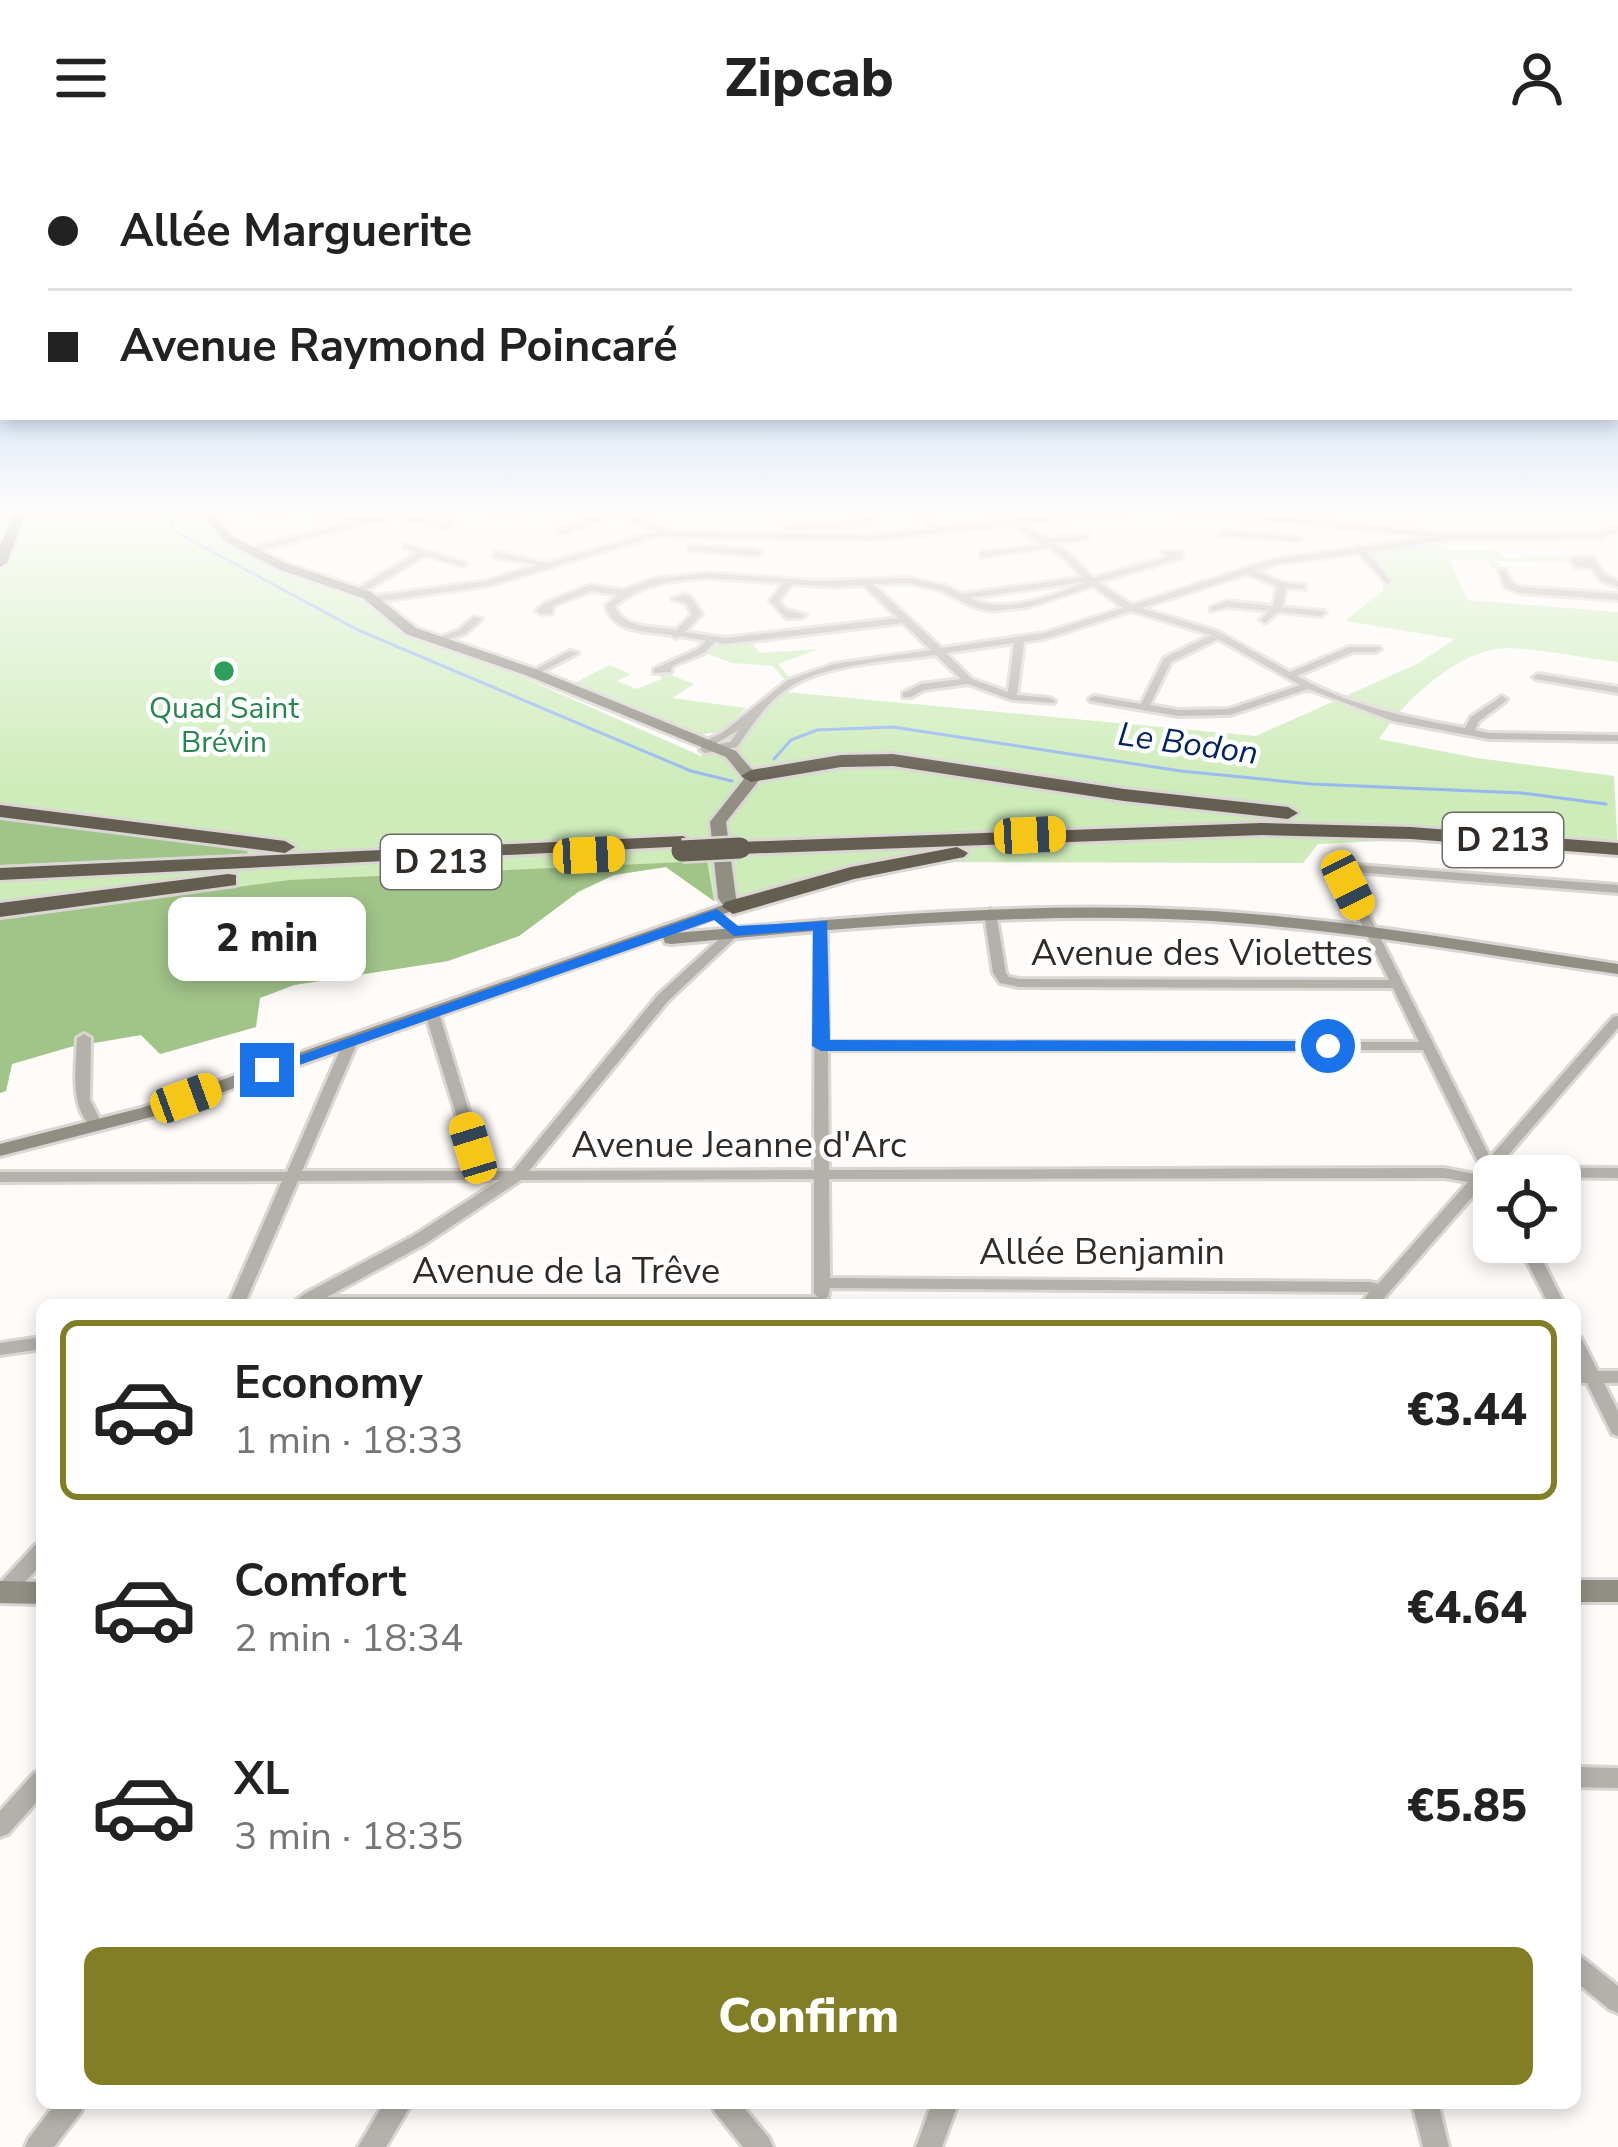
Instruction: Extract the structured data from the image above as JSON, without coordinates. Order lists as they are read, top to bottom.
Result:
{
  "streets": {
    "highway": ["D 213"],
    "street": [
      "Avenue des Violettes",
      "Avenue Jeanne d'Arc",
      "Allée Benjamin",
      "Avenue de la Trêve"
    ]
  },
  "crossings": [
    ["Allée Benjamin", "Avenue de la Trêve"]
  ],
  "water": ["Le Bodon"],
  "places": ["Quad Saint Brévin"],
  "page": {
    "header": "Zipcab",
    "banner": ["Allée Marguerite", "Avenue Raymond Poincaré"],
    "bubble": "2 min",
    "list": [
      {
        "name": "Economy",
        "note": "1 min · 18:33",
        "value": "€3.44"
      },
      {
        "name": "Comfort",
        "note": "2 min · 18:34",
        "value": "€4.64"
      },
      {
        "name": "XL",
        "note": "3 min · 18:35",
        "value": "€5.85"
      }
    ],
    "buttons": "Confirm"
  }
}
